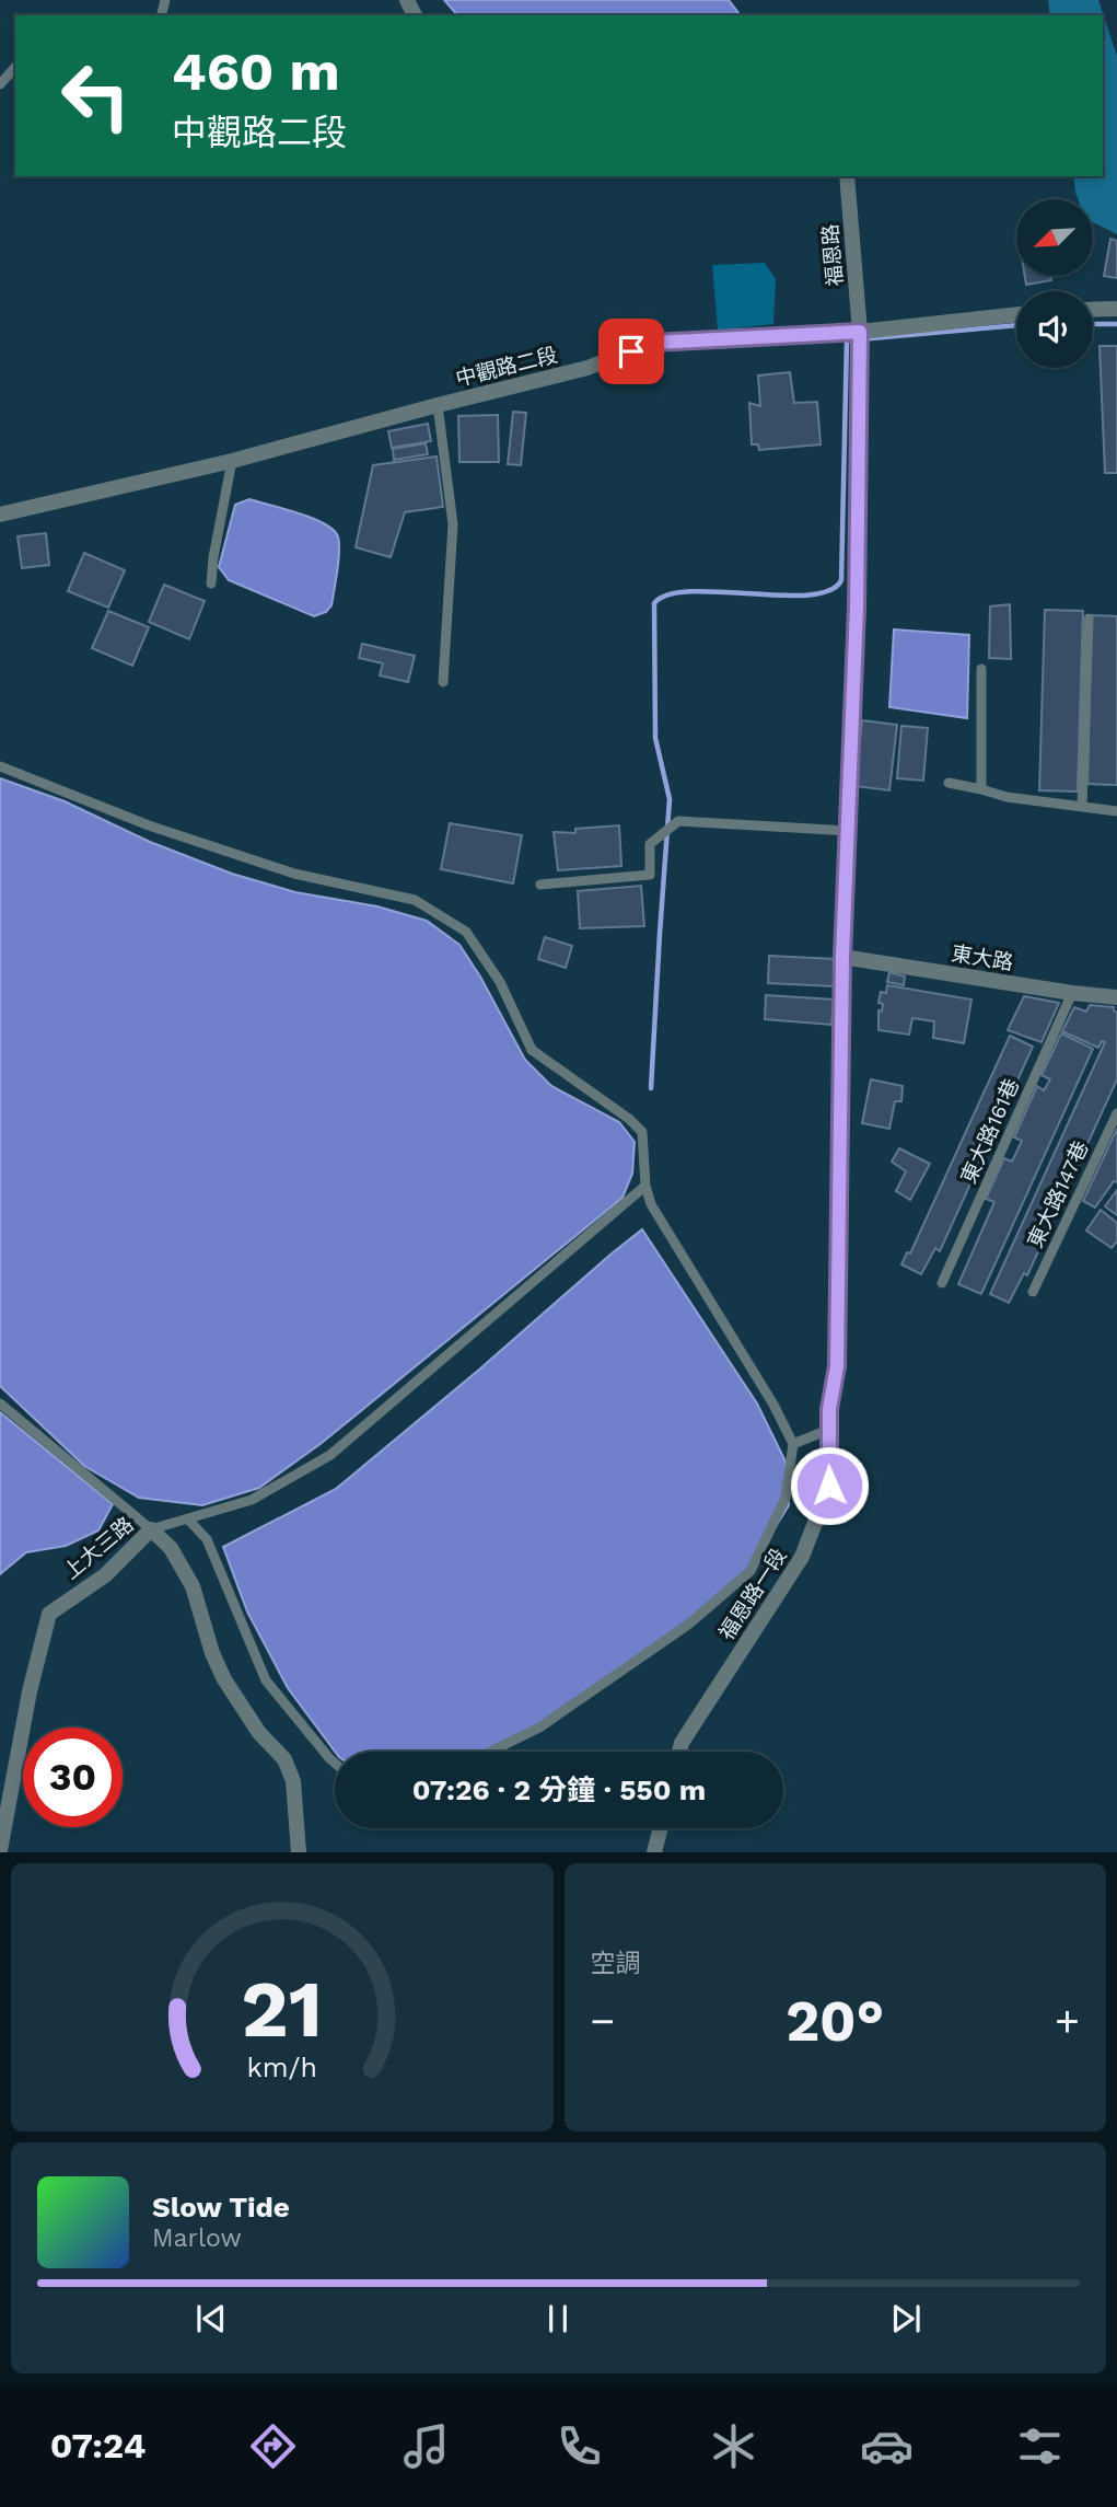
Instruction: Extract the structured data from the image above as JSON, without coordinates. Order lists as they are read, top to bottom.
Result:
{
  "streets": {
    "street": [
      "福恩路",
      "中觀路二段",
      "東大路",
      "上大三路",
      "福恩路一段"
    ],
    "lane": ["東大路161巷", "東大路147巷"]
  },
  "crossings": [
    ["福恩路", "中觀路二段"],
    ["福恩路", "福恩路一段"],
    ["中觀路二段", "福恩路一段"],
    ["東大路", "東大路161巷"],
    ["東大路", "福恩路一段"]
  ],
  "north": "bottom left",
  "page": {
    "turn": ["460 m", "中觀路二段"],
    "limit": "30",
    "trip": "07:26 · 2 分鐘 · 550 m",
    "tile": "空調",
    "heat": ["−", "20°", "+"],
    "song": ["Slow Tide", "Marlow"],
    "tabs": "07:24",
    "gauge": ["21", "km/h"]
  }
}
